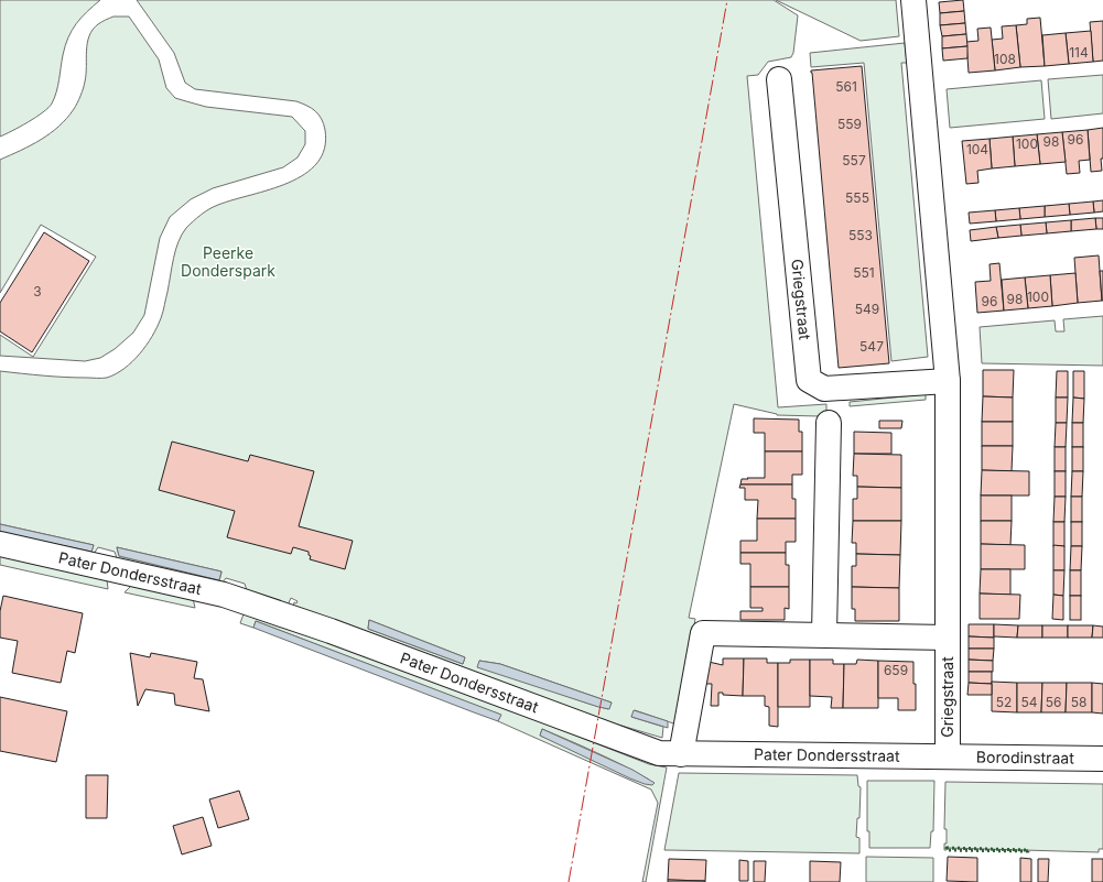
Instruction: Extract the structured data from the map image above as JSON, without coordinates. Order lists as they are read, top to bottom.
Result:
{
  "streets": {
    "street": ["Griegstraat", "Pater Dondersstraat", "Borodinstraat"]
  },
  "crossings": [
    ["Griegstraat", "Pater Dondersstraat"],
    ["Griegstraat", "Borodinstraat"],
    ["Pater Dondersstraat", "Borodinstraat"]
  ],
  "parks": ["Peerke Donderspark"],
  "house_numbers": [
    "114",
    "108",
    "561",
    "559",
    "96",
    "98",
    "100",
    "104",
    "557",
    "555",
    "553",
    "551",
    "3",
    "100",
    "98",
    "96",
    "549",
    "547",
    "659",
    "52",
    "54",
    "56",
    "58"
  ]
}
